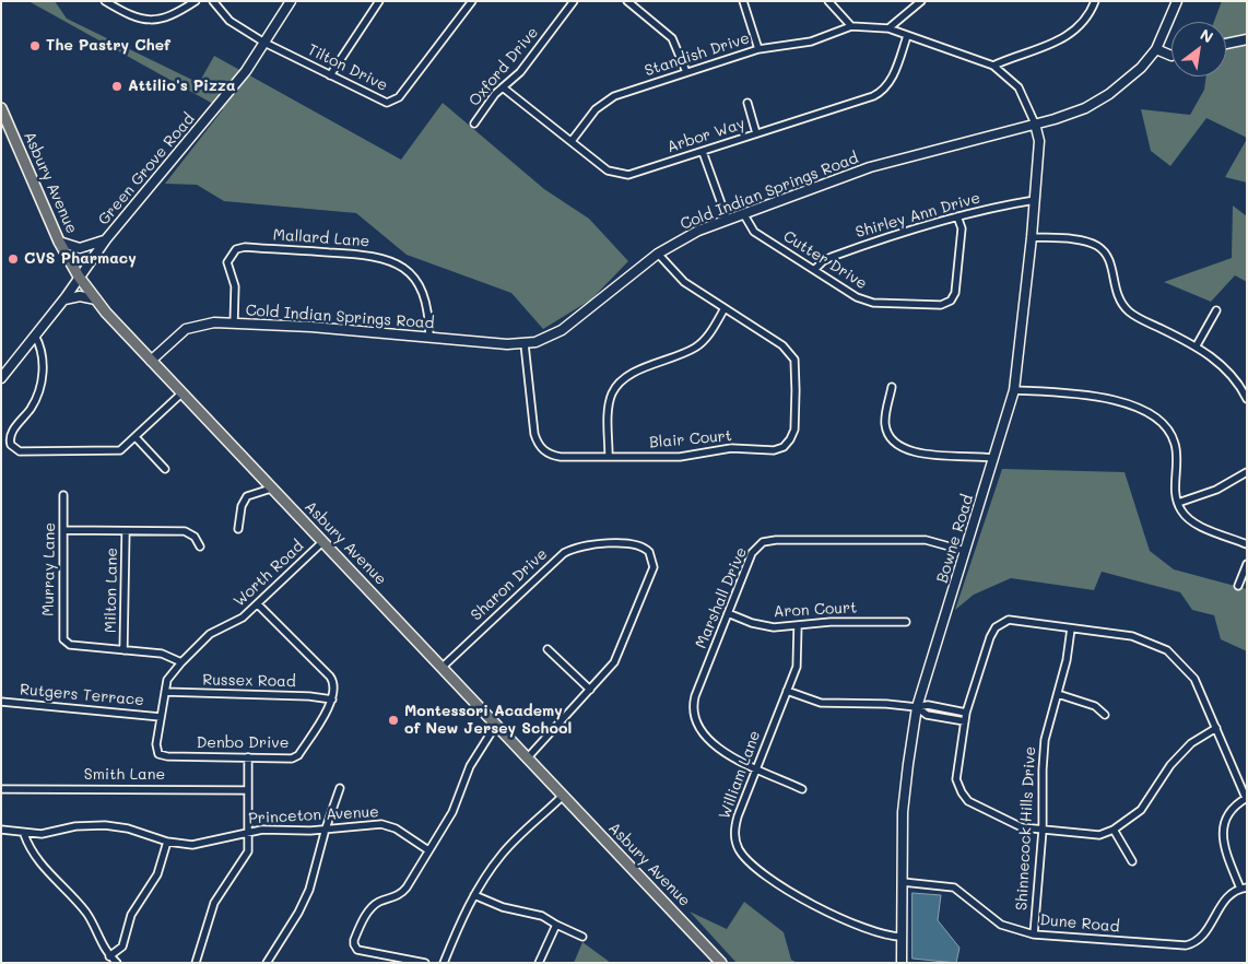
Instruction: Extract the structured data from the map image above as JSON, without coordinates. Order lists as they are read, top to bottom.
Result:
{
  "streets": {
    "main road": ["Asbury Avenue"],
    "street": [
      "Standish Drive",
      "Oxford Drive",
      "Tilton Drive",
      "Arbor Way",
      "Green Grove Road",
      "Cold Indian Springs Road",
      "Shirley Ann Drive",
      "Mallard Lane",
      "Cutter Drive",
      "Blair Court",
      "Bowne Road",
      "Murray Lane",
      "Worth Road",
      "Sharon Drive",
      "Milton Lane",
      "Marshall Drive",
      "Aron Court",
      "Russex Road",
      "Rutgers Terrace",
      "Denbo Drive",
      "Smith Lane",
      "William Lane",
      "Princeton Avenue",
      "Shinnecock Hills Drive",
      "Dune Road"
    ]
  },
  "crossings": [
    ["Standish Drive", "Arbor Way"],
    ["Oxford Drive", "Arbor Way"],
    ["Tilton Drive", "Green Grove Road"],
    ["Green Grove Road", "Asbury Avenue"],
    ["Asbury Avenue", "Cold Indian Springs Road"],
    ["Asbury Avenue", "Worth Road"],
    ["Asbury Avenue", "Sharon Drive"],
    ["Cold Indian Springs Road", "Mallard Lane"],
    ["Cold Indian Springs Road", "Cutter Drive"],
    ["Cold Indian Springs Road", "Blair Court"],
    ["Cold Indian Springs Road", "Bowne Road"],
    ["Shirley Ann Drive", "Cutter Drive"],
    ["Shirley Ann Drive", "Bowne Road"],
    ["Bowne Road", "Marshall Drive"],
    ["Bowne Road", "William Lane"],
    ["Bowne Road", "Dune Road"],
    ["Murray Lane", "Milton Lane"],
    ["Worth Road", "Russex Road"],
    ["Worth Road", "Rutgers Terrace"],
    ["Worth Road", "Denbo Drive"],
    ["Marshall Drive", "Aron Court"],
    ["Marshall Drive", "William Lane"],
    ["Aron Court", "William Lane"],
    ["Russex Road", "Denbo Drive"],
    ["Shinnecock Hills Drive", "Dune Road"]
  ],
  "places": [
    "The Pastry Chef",
    "Attilio's Pizza",
    "CVS Pharmacy",
    "Montessori Academy of New Jersey School"
  ],
  "north": "top right"
}
